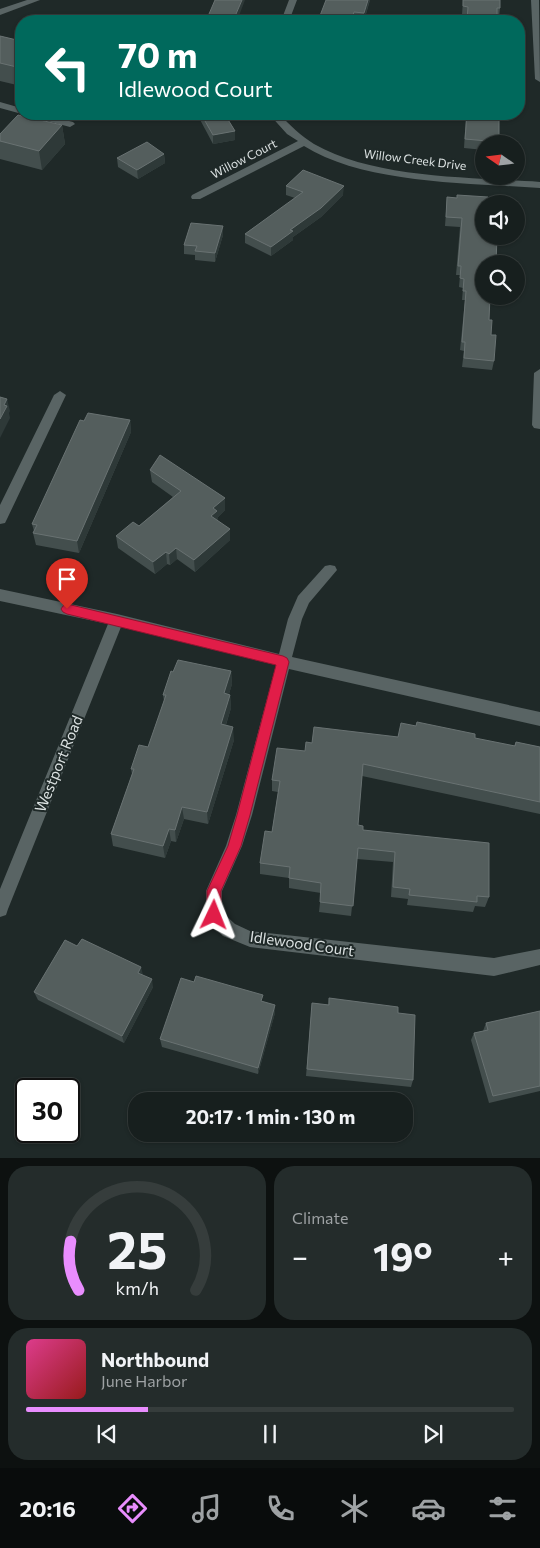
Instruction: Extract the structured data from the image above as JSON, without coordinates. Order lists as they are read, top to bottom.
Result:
{
  "streets": {
    "street": [
      "Willow Court",
      "Willow Creek Drive",
      "Westport Road",
      "Idlewood Court"
    ]
  },
  "crossings": [
    ["Willow Court", "Willow Creek Drive"]
  ],
  "north": "left",
  "page": {
    "turn": ["70 m", "Idlewood Court"],
    "limit": "30",
    "trip": "20:17 · 1 min · 130 m",
    "tile": "Climate",
    "heat": ["−", "19°", "+"],
    "song": ["Northbound", "June Harbor"],
    "tabs": "20:16",
    "gauge": ["25", "km/h"]
  }
}
